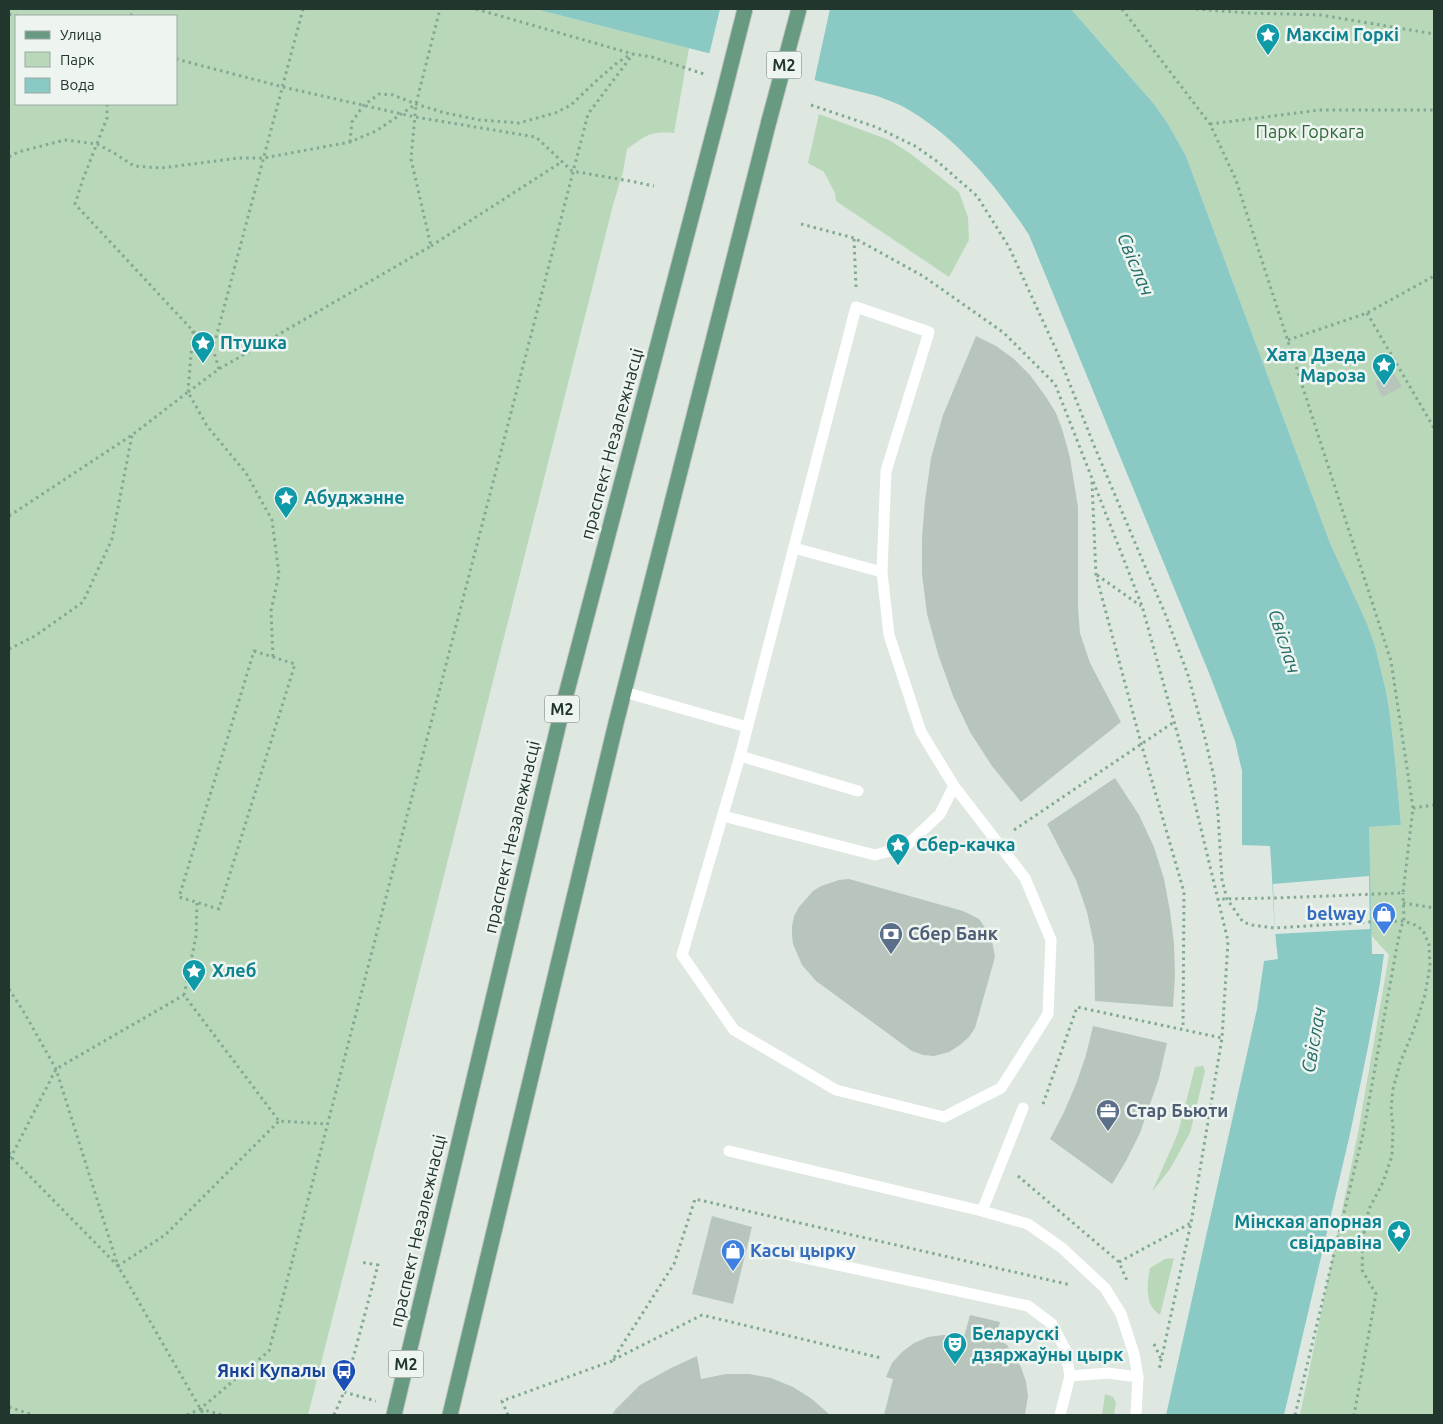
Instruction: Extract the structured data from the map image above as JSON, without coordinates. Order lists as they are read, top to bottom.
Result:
{
  "streets": {
    "main road": ["М2", "праспект Незалежнасці"]
  },
  "water": ["Свіслач"],
  "parks": ["Парк Горкага"],
  "places": {
    "place": [
      "Максім Горкі",
      "Птушка",
      "Хата Дзеда Мароза",
      "Абуджэнне",
      "Сбер-качка",
      "Хлеб",
      "Мінская апорная свідравіна"
    ],
    "shop": ["belway", "Касы цырку"],
    "bank": ["Сбер Банк"],
    "office": ["Стар Бьюти"],
    "theatre": ["Беларускі дзяржаўны цырк"],
    "bus stop": ["Янкі Купалы"]
  },
  "legend": ["Улица", "Парк", "Вода"]
}
